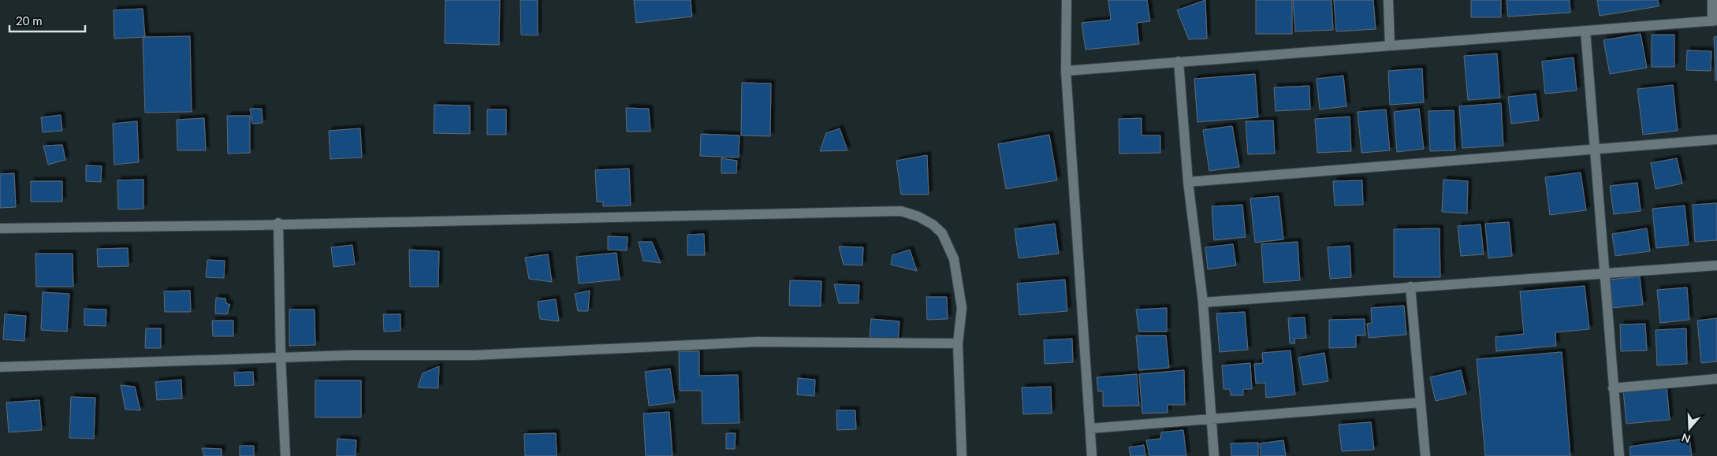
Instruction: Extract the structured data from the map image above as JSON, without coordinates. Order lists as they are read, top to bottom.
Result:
{
  "scale_bar": "20 m",
  "north": "bottom"
}
